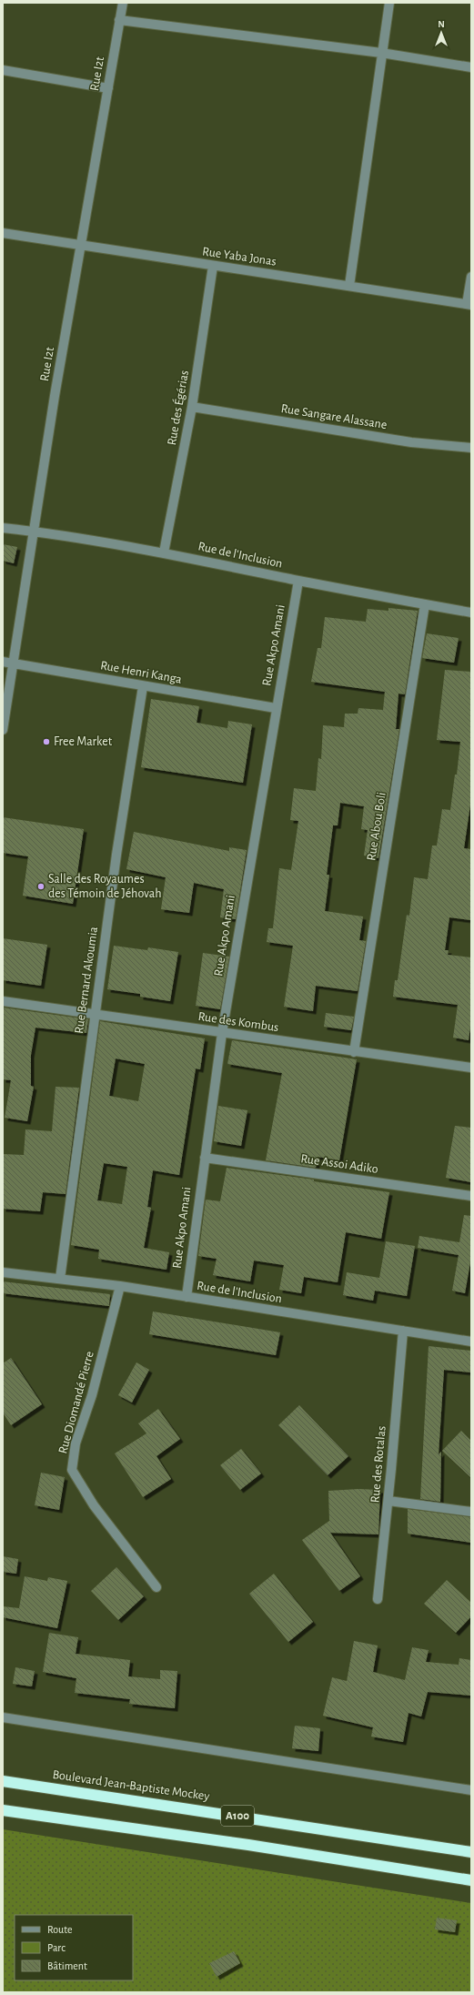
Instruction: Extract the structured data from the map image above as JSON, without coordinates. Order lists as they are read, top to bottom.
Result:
{
  "streets": {
    "highway": ["Boulevard Jean-Baptiste Mockey", "A100"],
    "street": [
      "Rue I2t",
      "Rue Yaba Jonas",
      "Rue des Égérias",
      "Rue Sangare Alassane",
      "Rue de l'Inclusion",
      "Rue Akpo Amani",
      "Rue Henri Kanga",
      "Rue Abou Boli",
      "Rue Bernard Akoumia",
      "Rue des Kombus",
      "Rue Assoi Adiko",
      "Rue Diomandé Pierre",
      "Rue des Rotalas"
    ]
  },
  "crossings": [
    ["Rue I2t", "Rue Yaba Jonas"],
    ["Rue I2t", "Rue de l'Inclusion"],
    ["Rue I2t", "Rue Henri Kanga"],
    ["Rue Yaba Jonas", "Rue des Égérias"],
    ["Rue des Égérias", "Rue Sangare Alassane"],
    ["Rue des Égérias", "Rue de l'Inclusion"],
    ["Rue de l'Inclusion", "Rue Akpo Amani"],
    ["Rue de l'Inclusion", "Rue Abou Boli"],
    ["Rue de l'Inclusion", "Rue Bernard Akoumia"],
    ["Rue de l'Inclusion", "Rue Diomandé Pierre"],
    ["Rue de l'Inclusion", "Rue des Rotalas"],
    ["Rue Akpo Amani", "Rue Henri Kanga"],
    ["Rue Akpo Amani", "Rue des Kombus"],
    ["Rue Akpo Amani", "Rue Assoi Adiko"],
    ["Rue Henri Kanga", "Rue Bernard Akoumia"],
    ["Rue Abou Boli", "Rue des Kombus"],
    ["Rue Bernard Akoumia", "Rue des Kombus"]
  ],
  "places": ["Free Market", "Salle des Royaumes des Témoin de Jéhovah"],
  "legend": ["Route", "Parc", "Bâtiment"],
  "north": "top"
}
